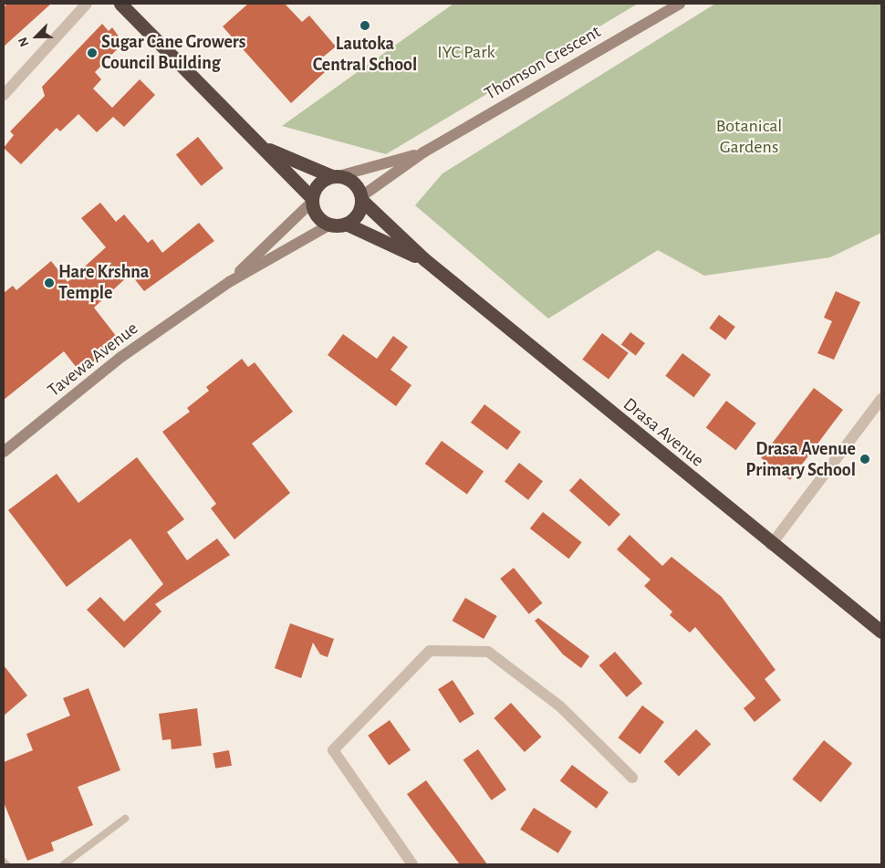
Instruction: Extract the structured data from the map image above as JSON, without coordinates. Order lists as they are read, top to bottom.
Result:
{
  "streets": {
    "highway": ["Drasa Avenue"],
    "main road": ["Thomson Crescent", "Tavewa Avenue"]
  },
  "crossings": [
    ["Thomson Crescent", "Tavewa Avenue"],
    ["Thomson Crescent", "Drasa Avenue"],
    ["Tavewa Avenue", "Drasa Avenue"]
  ],
  "parks": ["IYC Park", "Botanical Gardens"],
  "places": [
    "Lautoka Central School",
    "Sugar Cane Growers Council Building",
    "Hare Krshna Temple",
    "Drasa Avenue Primary School"
  ],
  "north": "bottom left"
}
